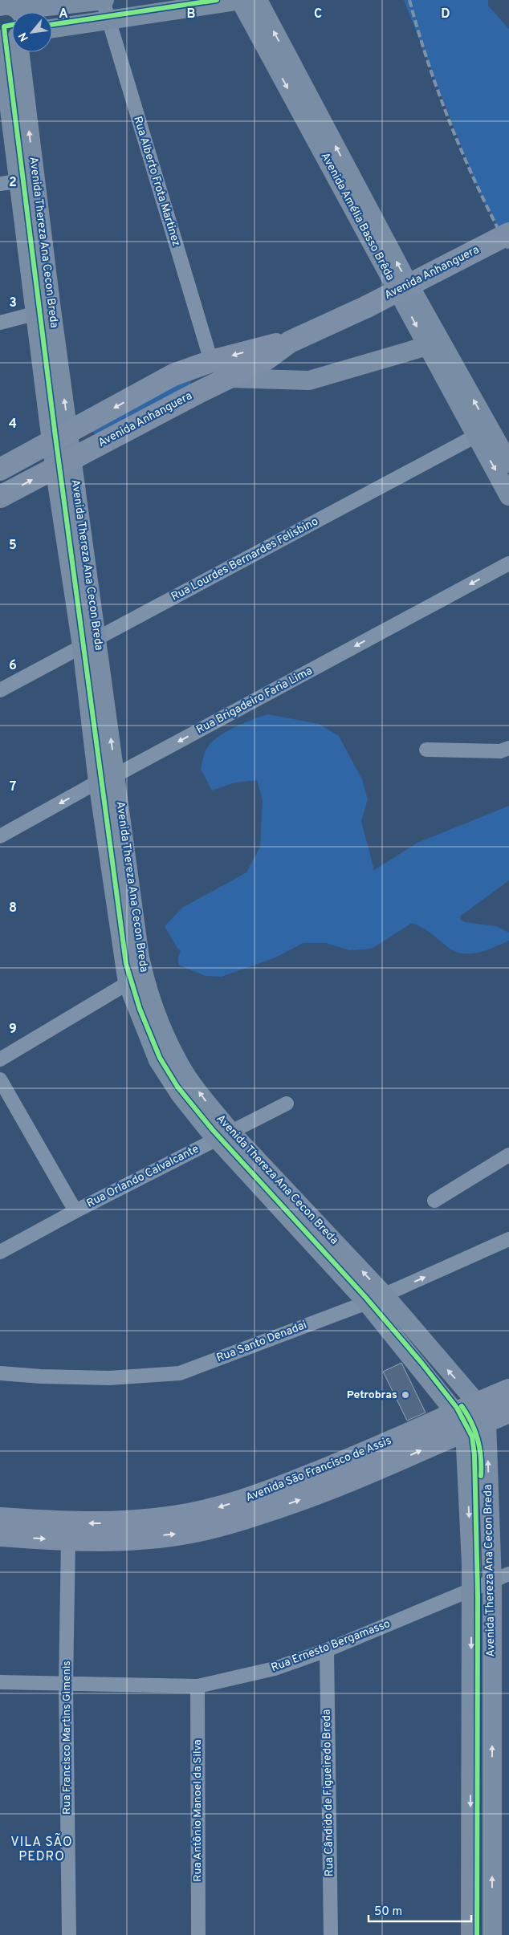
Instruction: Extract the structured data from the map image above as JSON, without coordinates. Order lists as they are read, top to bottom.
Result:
{
  "streets": {
    "main road": [
      "Avenida Amélia Basso Brêda",
      "Avenida Thereza Ana Cecon Breda",
      "Avenida Anhanguera",
      "Avenida São Francisco de Assis"
    ],
    "street": [
      "Rua Alberto Frota Martinez",
      "Rua Lourdes Bernardes Felisbino",
      "Rua Brigadeiro Faria Lima",
      "Rua Orlando Calvalcante",
      "Rua Santo Denadai",
      "Rua Ernesto Bergamasso",
      "Rua Francisco Martins Gimenis",
      "Rua Cândido de Figueiredo Breda",
      "Rua Antônio Manoel da Silva"
    ]
  },
  "crossings": [
    ["Rua Alberto Frota Martinez", "Avenida Anhanguera"],
    ["Avenida Amélia Basso Brêda", "Rua Lourdes Bernardes Felisbino"],
    ["Avenida Thereza Ana Cecon Breda", "Avenida Anhanguera"],
    ["Avenida Thereza Ana Cecon Breda", "Rua Lourdes Bernardes Felisbino"],
    ["Avenida Thereza Ana Cecon Breda", "Rua Brigadeiro Faria Lima"],
    ["Avenida Thereza Ana Cecon Breda", "Rua Orlando Calvalcante"],
    ["Avenida Thereza Ana Cecon Breda", "Rua Santo Denadai"],
    ["Avenida Thereza Ana Cecon Breda", "Avenida São Francisco de Assis"],
    ["Avenida Thereza Ana Cecon Breda", "Rua Ernesto Bergamasso"],
    ["Avenida São Francisco de Assis", "Rua Francisco Martins Gimenis"],
    ["Rua Ernesto Bergamasso", "Rua Francisco Martins Gimenis"],
    ["Rua Ernesto Bergamasso", "Rua Cândido de Figueiredo Breda"],
    ["Rua Ernesto Bergamasso", "Rua Antônio Manoel da Silva"]
  ],
  "one_way": ["Rua Brigadeiro Faria Lima"],
  "districts": ["VILA SÃO PEDRO"],
  "places": ["Petrobras"],
  "scale_bar": "50 m",
  "north": "bottom left",
  "grid": {
    "columns": [
      "A",
      "B",
      "C",
      "D"
    ],
    "rows": [
      "2",
      "3",
      "4",
      "5",
      "6",
      "7",
      "8",
      "9"
    ]
  }
}
